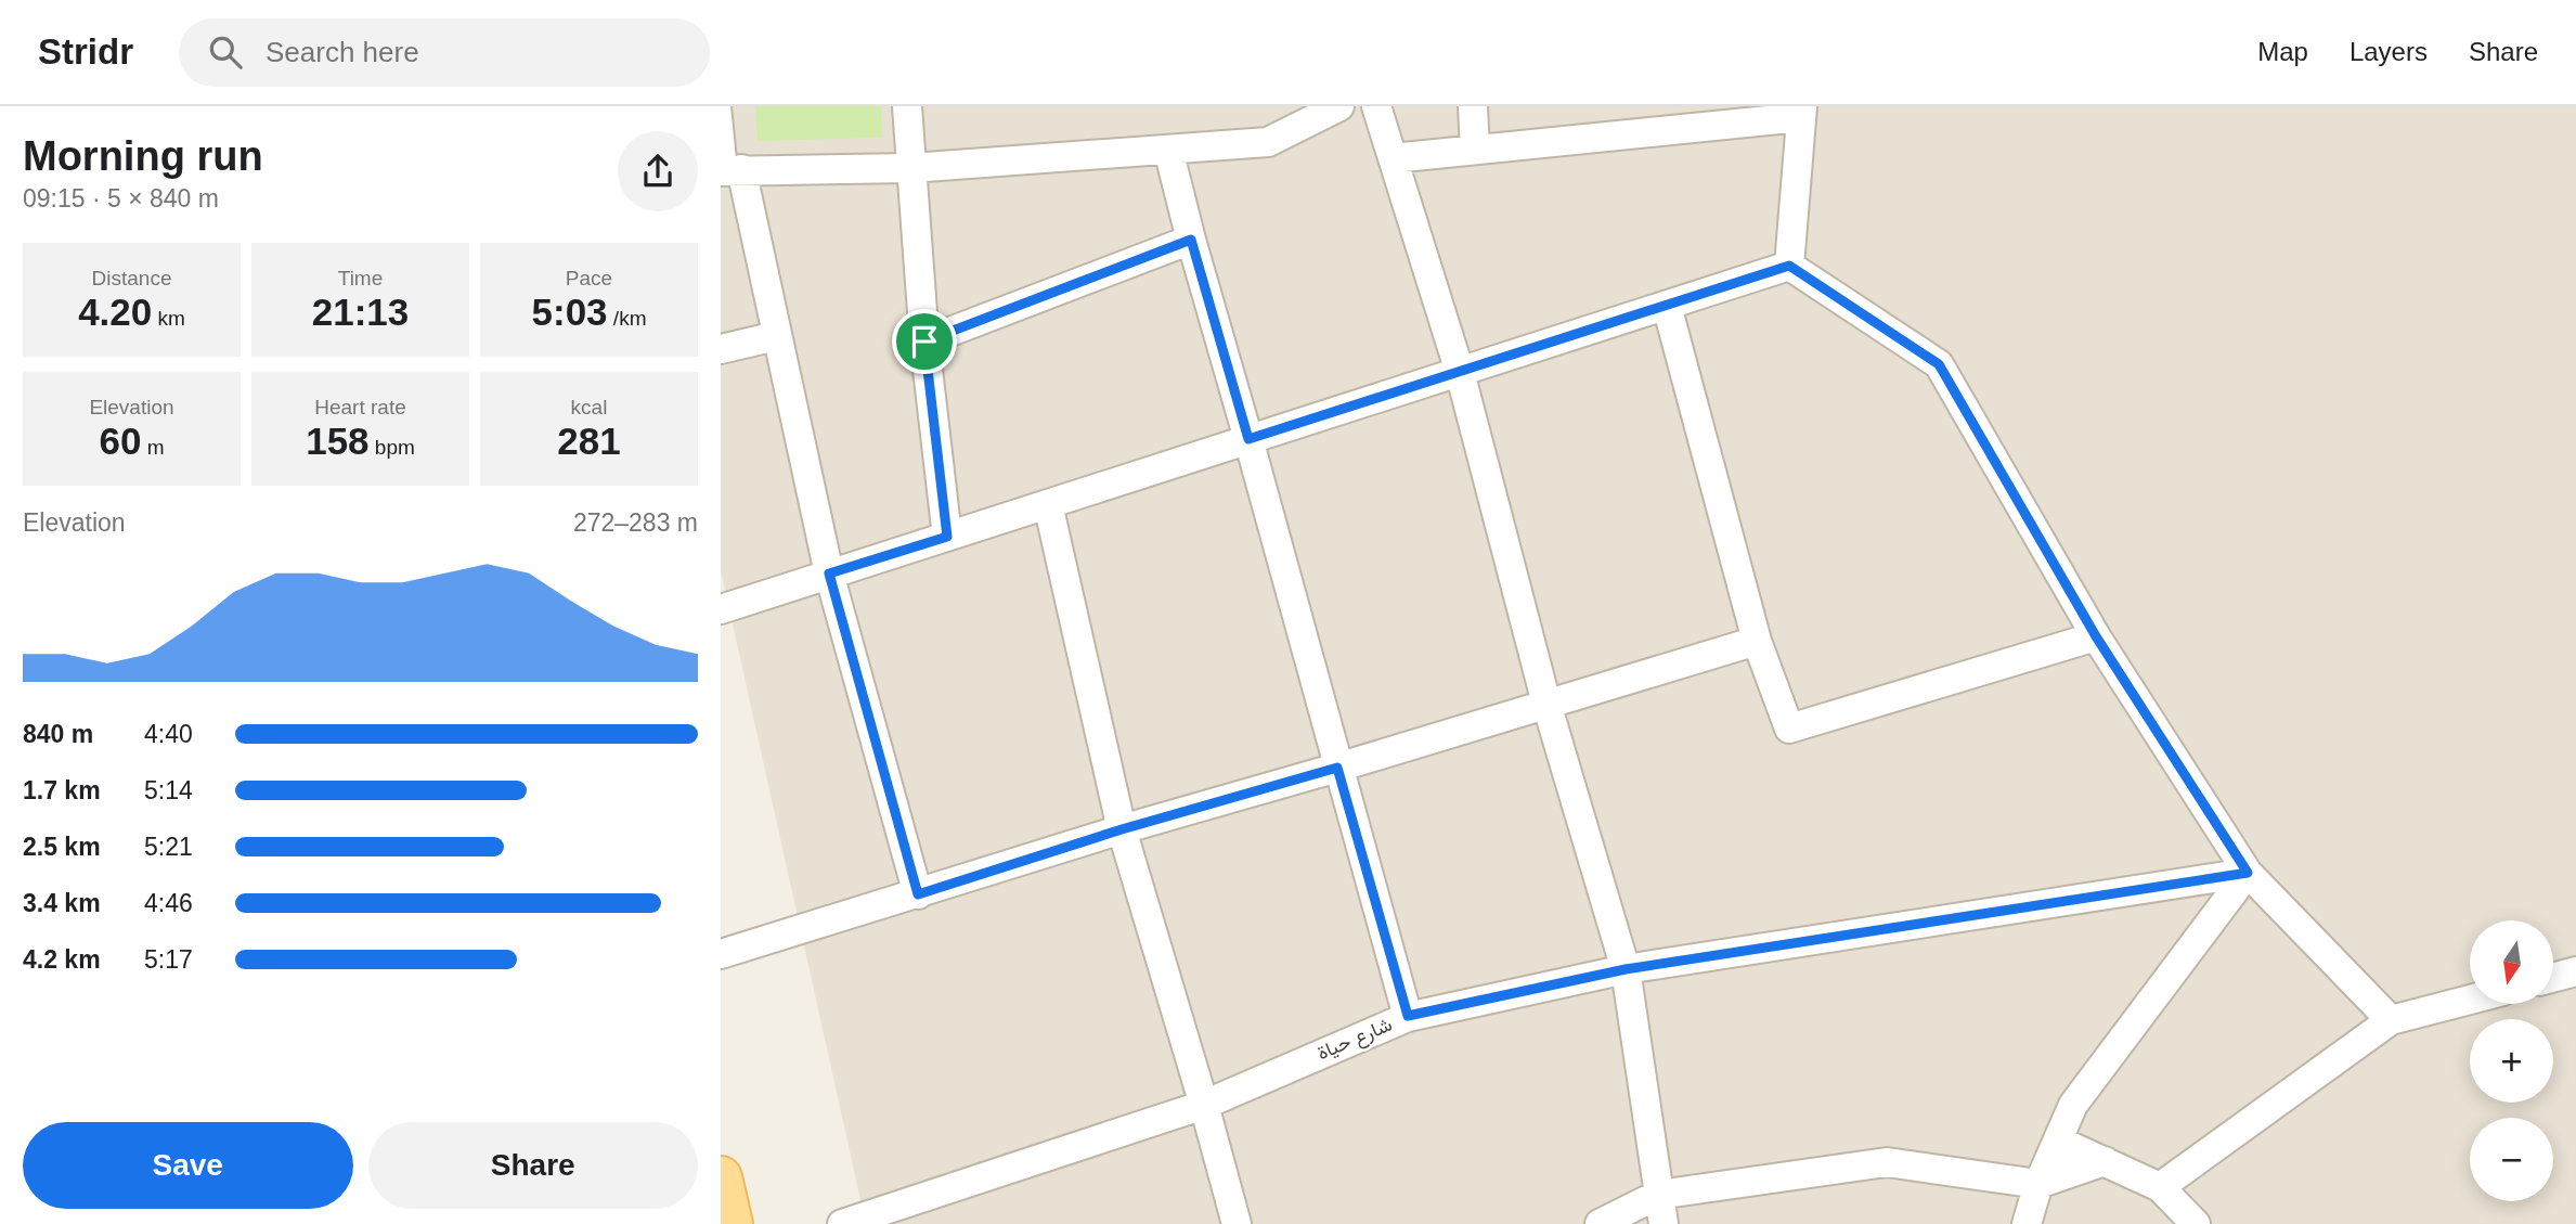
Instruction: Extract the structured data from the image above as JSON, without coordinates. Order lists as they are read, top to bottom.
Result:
{
  "streets": {
    "street": ["شارع حياة"]
  },
  "north": "bottom",
  "page": {
    "header": "Stridr",
    "search": "Search here",
    "nav": ["Map", "Layers", "Share"],
    "heading": ["Morning run", "09:15 · 5 × 840 m"],
    "stats": [
      ["Distance", "4.20 km"],
      ["Time", "21:13"],
      ["Pace", "5:03 /km"],
      ["Elevation", "60 m"],
      ["Heart rate", "158 bpm"],
      ["kcal", "281"]
    ],
    "chart": ["Elevation", "272–283 m"],
    "list": [
      {
        "name": "840 m",
        "note": "4:40"
      },
      {
        "name": "1.7 km",
        "note": "5:14"
      },
      {
        "name": "2.5 km",
        "note": "5:21"
      },
      {
        "name": "3.4 km",
        "note": "4:46"
      },
      {
        "name": "4.2 km",
        "note": "5:17"
      }
    ],
    "map_buttons": ["+", "−"],
    "buttons": ["Save", "Share"]
  }
}
